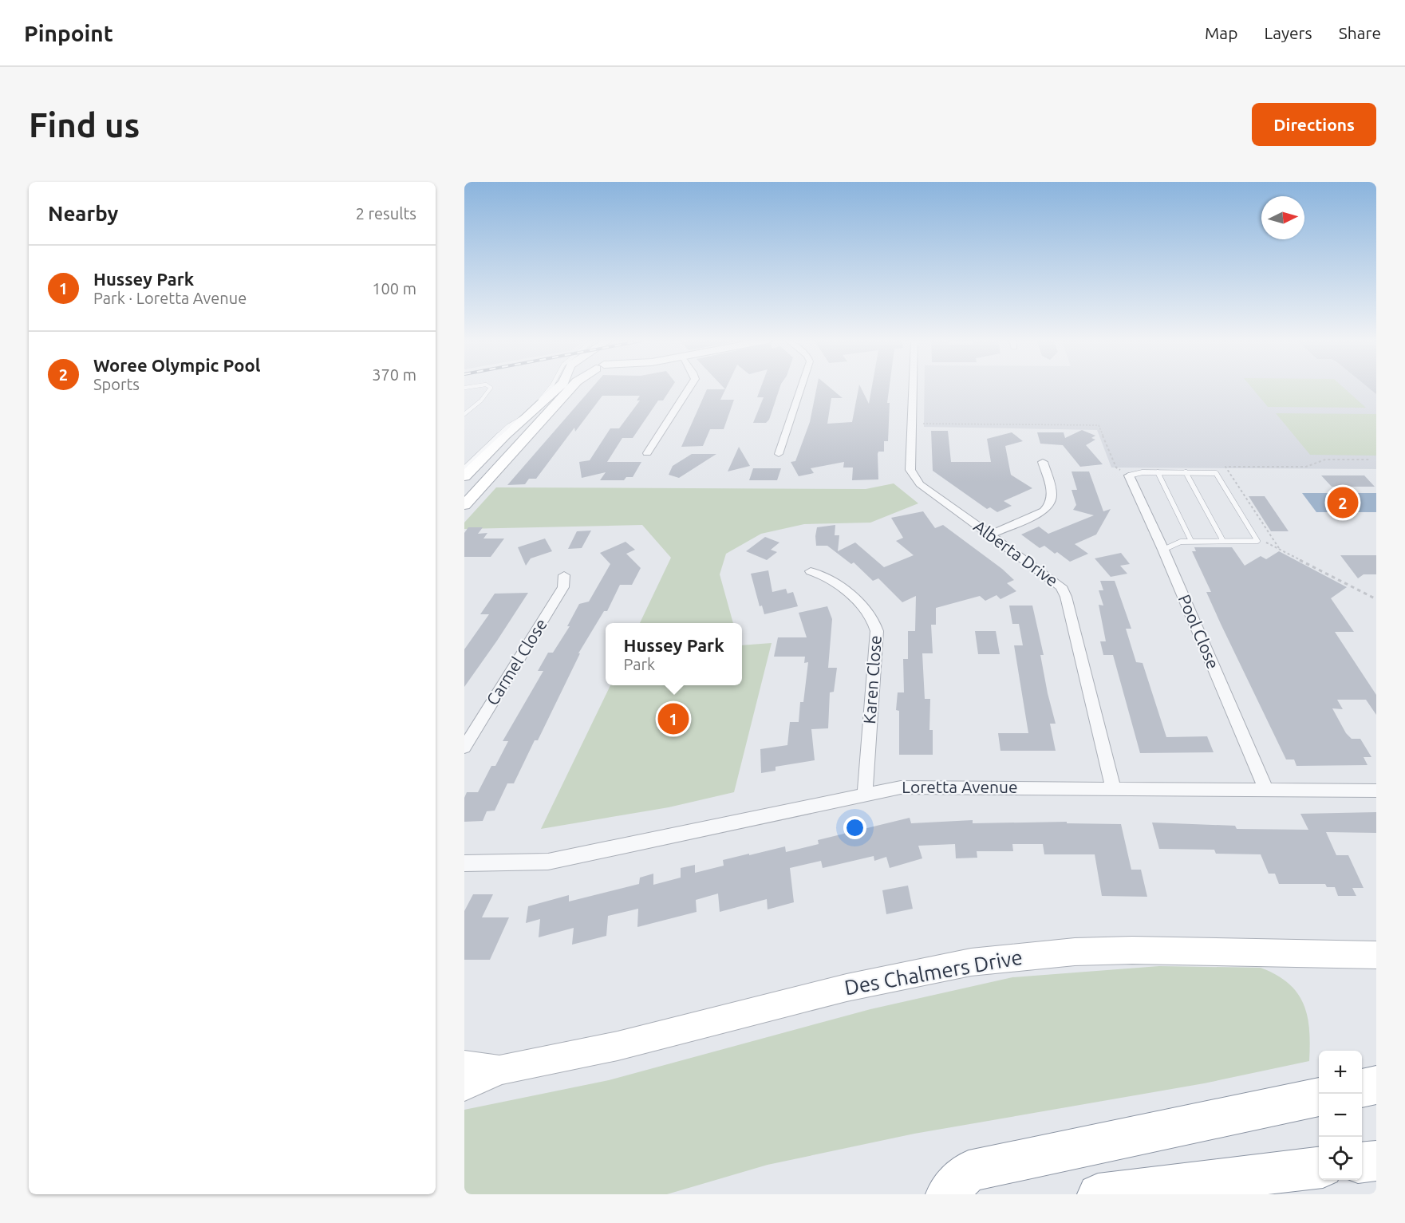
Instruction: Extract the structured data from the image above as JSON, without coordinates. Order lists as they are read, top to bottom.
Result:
{
  "streets": {
    "street": [
      "Alberta Drive",
      "Pool Close",
      "Carmel Close",
      "Karen Close",
      "Loretta Avenue",
      "Des Chalmers Drive"
    ]
  },
  "crossings": [
    ["Alberta Drive", "Loretta Avenue"],
    ["Pool Close", "Loretta Avenue"],
    ["Karen Close", "Loretta Avenue"]
  ],
  "north": "right",
  "page": {
    "header": "Pinpoint",
    "nav": ["Map", "Layers", "Share"],
    "buttons": "Directions",
    "title": "Find us",
    "heading": ["Nearby", "2 results"],
    "list": [
      {
        "mark": "1",
        "name": "Hussey Park",
        "note": "Park · Loretta Avenue",
        "value": "100 m"
      },
      {
        "mark": "2",
        "name": "Woree Olympic Pool",
        "note": "Sports",
        "value": "370 m"
      }
    ],
    "pins": ["2", "1"],
    "popup": ["Hussey Park", "Park"],
    "map_buttons": ["+", "−"]
  }
}
